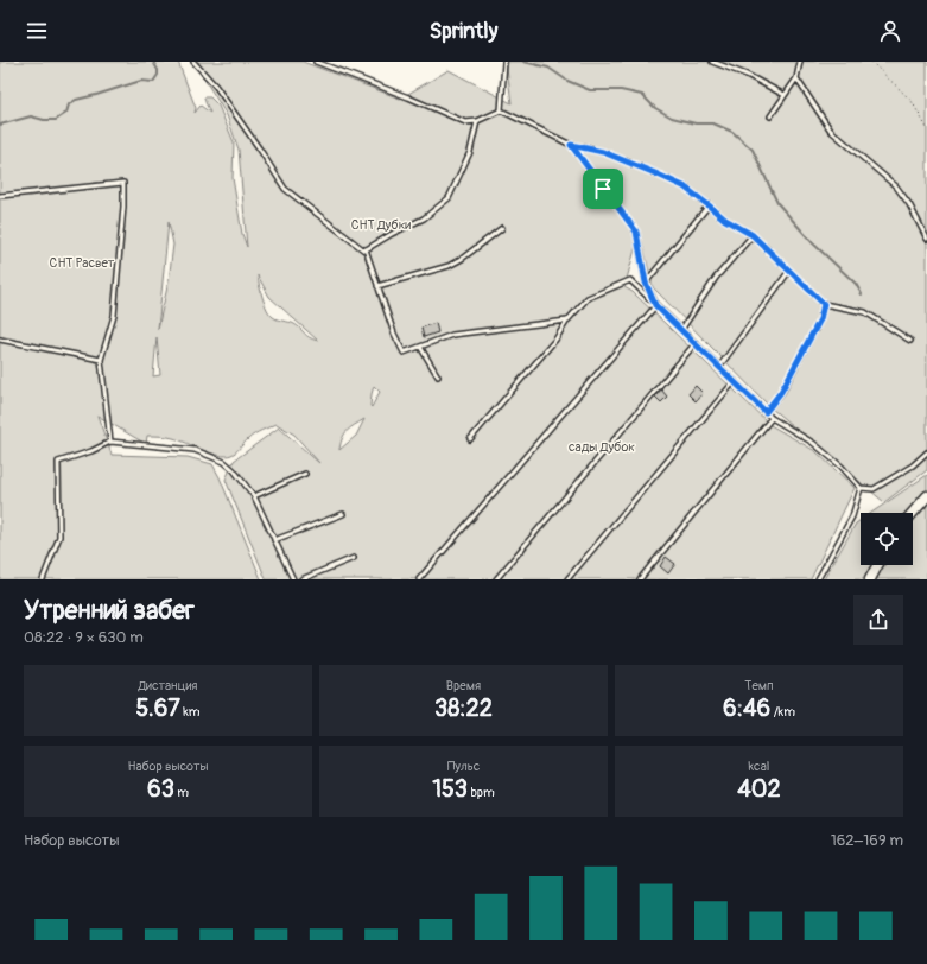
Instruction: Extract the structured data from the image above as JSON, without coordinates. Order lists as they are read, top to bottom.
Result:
{
  "parks": ["СНТ Дубки", "СНТ Расвет", "сады Дубок"],
  "page": {
    "header": "Sprintly",
    "heading": ["Утренний забег", "08:22 · 9 × 630 m"],
    "stats": [
      ["Дистанция", "5.67 km"],
      ["Время", "38:22"],
      ["Темп", "6:46 /km"],
      ["Набор высоты", "63 m"],
      ["Пульс", "153 bpm"],
      ["kcal", "402"]
    ],
    "chart": ["Набор высоты", "162–169 m"]
  }
}
